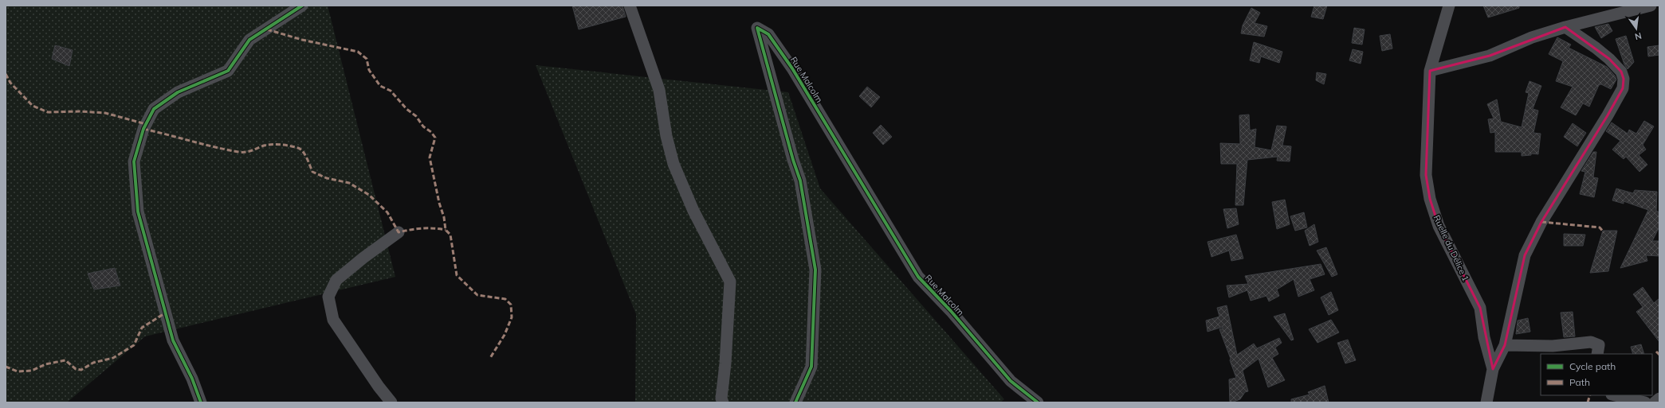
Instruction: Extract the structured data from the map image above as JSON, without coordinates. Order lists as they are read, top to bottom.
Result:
{
  "streets": {
    "street": ["Rue Malcolm", "Ruelle du Délice 1"]
  },
  "legend": ["Cycle path", "Path"],
  "north": "bottom"
}
